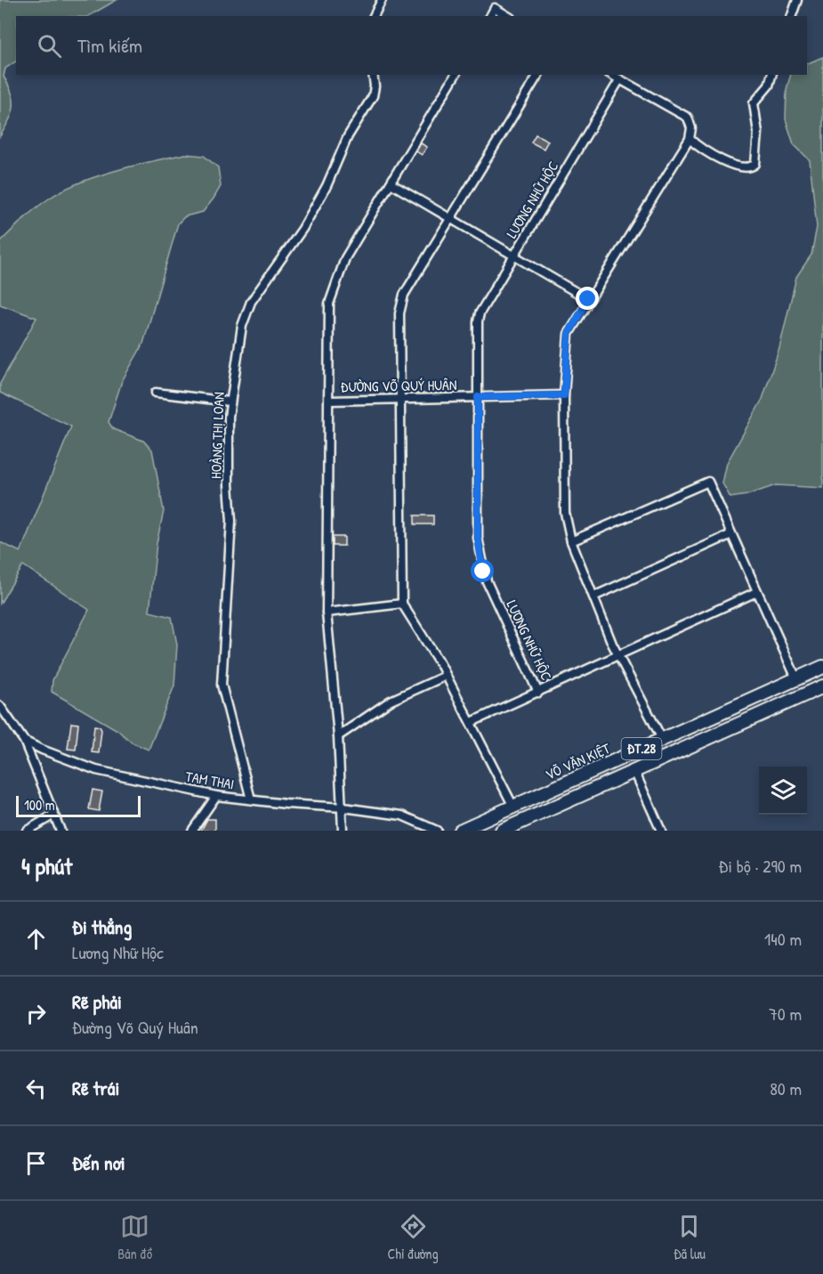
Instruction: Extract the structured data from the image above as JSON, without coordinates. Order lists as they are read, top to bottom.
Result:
{
  "streets": {
    "main road": ["ĐT.28", "VÕ VĂN KIỆT"],
    "street": [
      "LƯƠNG NHỮ HỘC",
      "ĐƯỜNG VÕ QUÝ HUÂN",
      "HOÀNG THỊ LOAN",
      "TAM THAI"
    ]
  },
  "crossings": [
    ["LƯƠNG NHỮ HỘC", "ĐƯỜNG VÕ QUÝ HUÂN"],
    ["HOÀNG THỊ LOAN", "TAM THAI"]
  ],
  "scale_bar": "100 m",
  "page": {
    "search": "Tìm kiếm",
    "scale": "100 m",
    "heading": ["4 phút", "Đi bộ · 290 m"],
    "list": [
      ["Đi thẳng", "Lương Nhữ Hộc", "140 m"],
      ["Rẽ phải", "Đường Võ Quý Huân", "70 m"],
      ["Rẽ trái", "80 m"],
      "Đến nơi"
    ],
    "nav": ["Bản đồ", "Chỉ đường", "Đã lưu"]
  }
}
